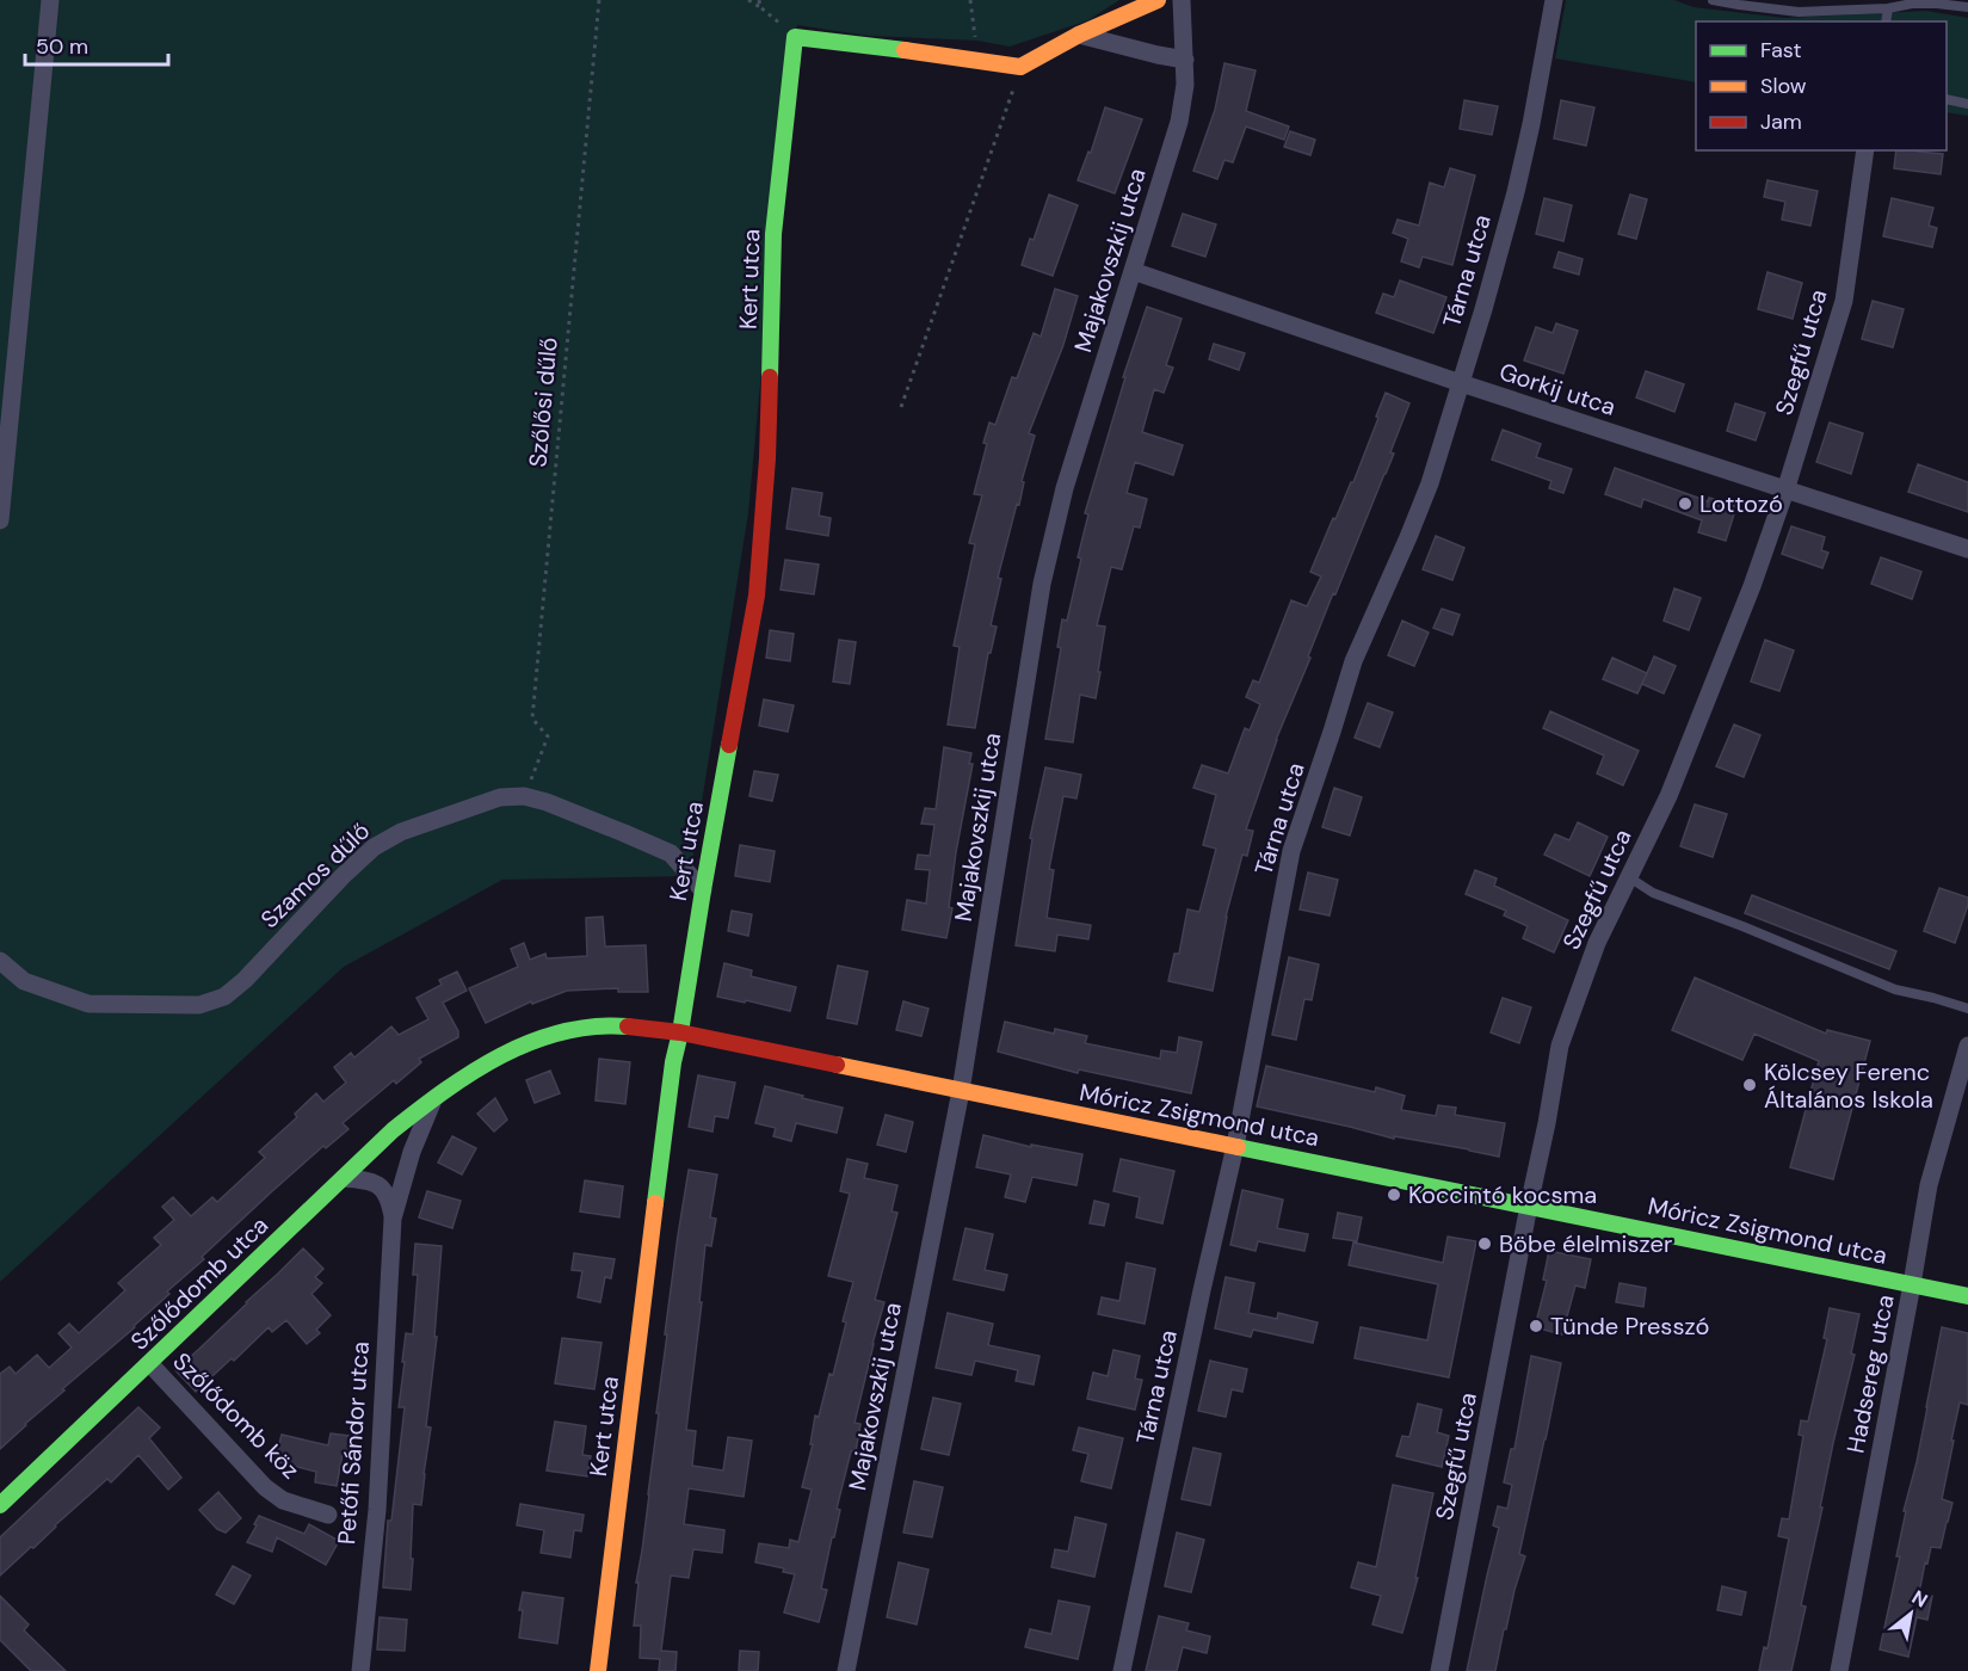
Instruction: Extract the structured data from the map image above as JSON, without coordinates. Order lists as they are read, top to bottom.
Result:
{
  "streets": {
    "street": [
      "Majakovszkij utca",
      "Tárna utca",
      "Kert utca",
      "Szegfű utca",
      "Gorkij utca",
      "Szamos dűlő",
      "Móricz Zsigmond utca",
      "Szőlődomb utca",
      "Hadsereg utca",
      "Szőlődomb köz",
      "Petőfi Sándor utca"
    ],
    "path": ["Szőlősi dűlő"]
  },
  "crossings": [
    ["Majakovszkij utca", "Gorkij utca"],
    ["Majakovszkij utca", "Móricz Zsigmond utca"],
    ["Tárna utca", "Gorkij utca"],
    ["Tárna utca", "Móricz Zsigmond utca"],
    ["Kert utca", "Szamos dűlő"],
    ["Kert utca", "Móricz Zsigmond utca"],
    ["Szegfű utca", "Gorkij utca"],
    ["Szegfű utca", "Móricz Zsigmond utca"],
    ["Szőlősi dűlő", "Szamos dűlő"],
    ["Móricz Zsigmond utca", "Szőlődomb utca"],
    ["Móricz Zsigmond utca", "Hadsereg utca"],
    ["Móricz Zsigmond utca", "Petőfi Sándor utca"],
    ["Szőlődomb utca", "Szőlődomb köz"],
    ["Szőlődomb utca", "Petőfi Sándor utca"]
  ],
  "places": [
    "Lottozó",
    "Kölcsey Ferenc Általános Iskola",
    "Koccintó kocsma",
    "Böbe élelmiszer",
    "Tünde Presszó"
  ],
  "legend": ["Fast", "Slow", "Jam"],
  "scale_bar": "50 m",
  "north": "top right"
}
